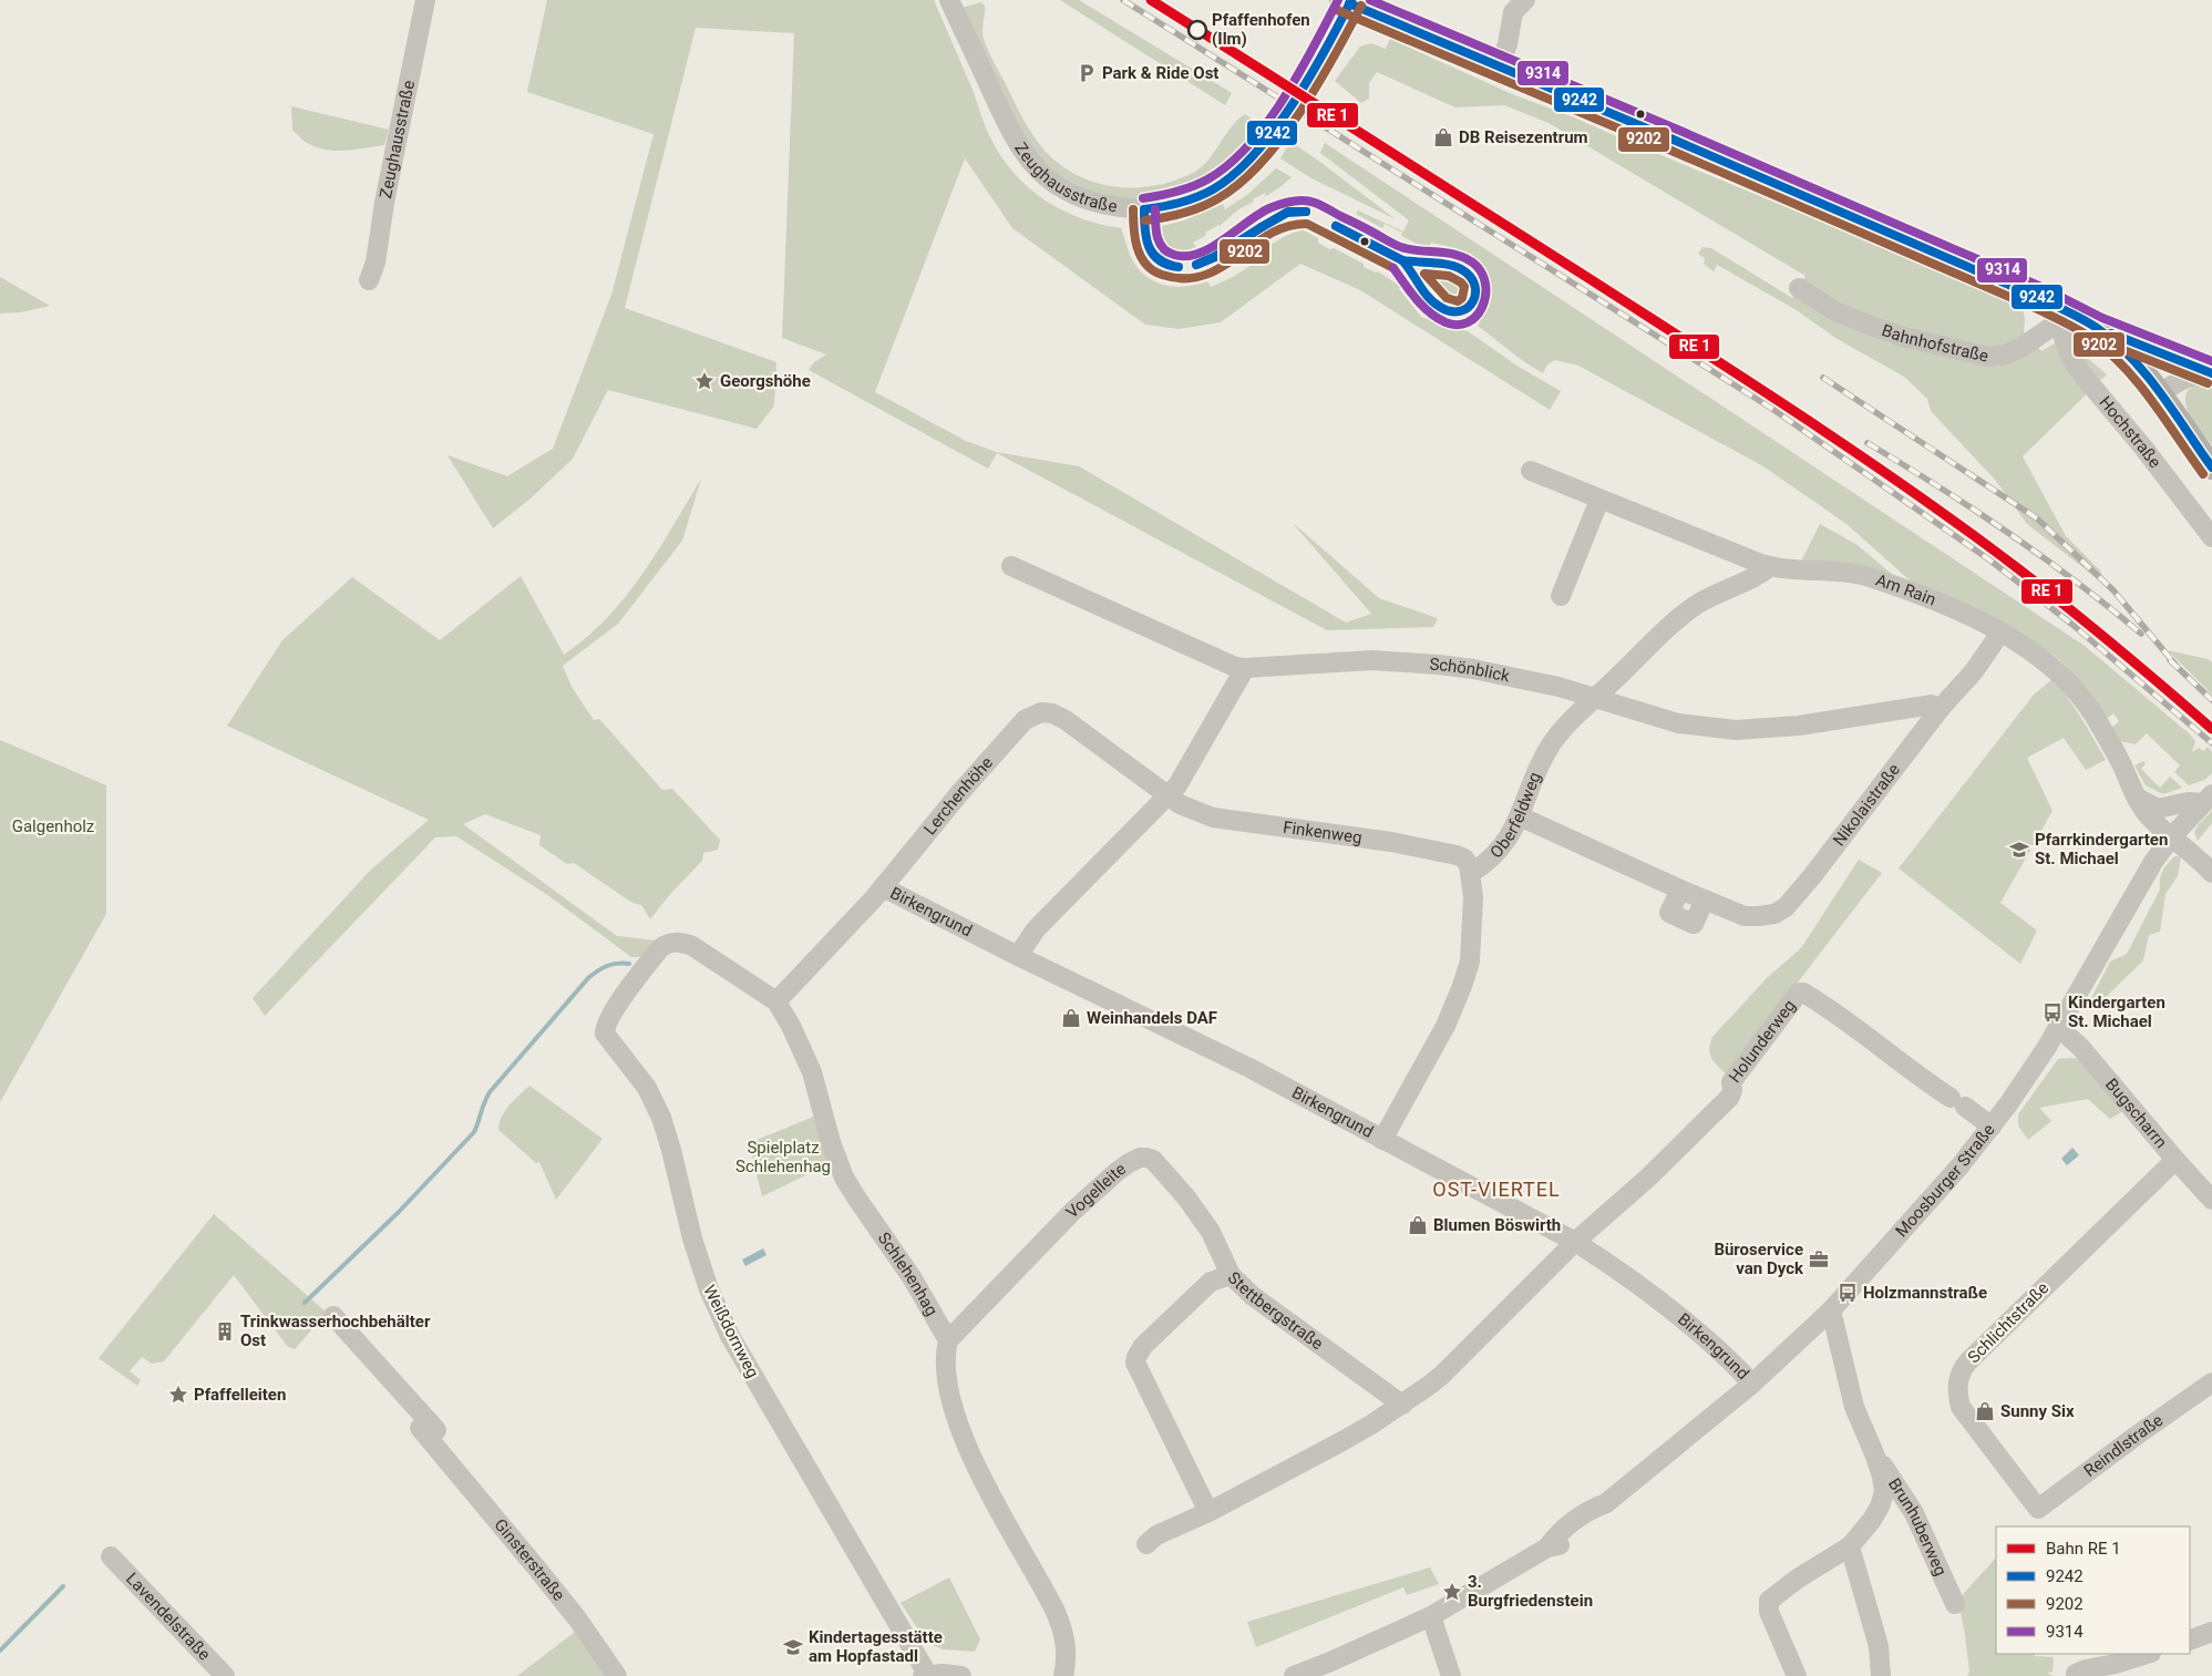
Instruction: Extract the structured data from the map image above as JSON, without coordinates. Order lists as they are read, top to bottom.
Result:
{
  "streets": {
    "street": [
      "Zeughausstraße",
      "Bahnhofstraße",
      "Hochstraße",
      "Am Rain",
      "Schönblick",
      "Lerchenhöhe",
      "Nikolaistraße",
      "Oberfeldweg",
      "Finkenweg",
      "Birkengrund",
      "Holunderweg",
      "Bugscharrn",
      "Moosburger Straße",
      "Vogelleite",
      "Schlehenhag",
      "Stettbergstraße",
      "Schlichtstraße",
      "Weißdornweg",
      "Reindlstraße",
      "Brunhuberweg",
      "Ginsterstraße",
      "Lavendelstraße"
    ]
  },
  "crossings": [
    ["Bahnhofstraße", "Hochstraße"],
    ["Am Rain", "Nikolaistraße"],
    ["Am Rain", "Oberfeldweg"],
    ["Am Rain", "Moosburger Straße"],
    ["Schönblick", "Nikolaistraße"],
    ["Schönblick", "Oberfeldweg"],
    ["Lerchenhöhe", "Finkenweg"],
    ["Lerchenhöhe", "Birkengrund"],
    ["Lerchenhöhe", "Schlehenhag"],
    ["Nikolaistraße", "Oberfeldweg"],
    ["Oberfeldweg", "Finkenweg"],
    ["Birkengrund", "Holunderweg"],
    ["Birkengrund", "Moosburger Straße"],
    ["Holunderweg", "Moosburger Straße"],
    ["Bugscharrn", "Moosburger Straße"],
    ["Bugscharrn", "Schlichtstraße"],
    ["Vogelleite", "Schlehenhag"],
    ["Vogelleite", "Stettbergstraße"],
    ["Schlehenhag", "Weißdornweg"],
    ["Schlichtstraße", "Reindlstraße"]
  ],
  "districts": ["OST-VIERTEL"],
  "parks": ["Galgenholz", "Spielplatz Schlehenhag"],
  "places": {
    "other": ["Pfaffenhofen (Ilm)"],
    "parking": ["Park & Ride Ost"],
    "shop": [
      "DB Reisezentrum",
      "Weinhandels DAF",
      "Blumen Böswirth",
      "Sunny Six"
    ],
    "place": ["Georgshöhe", "Pfaffelleiten", "3. Burgfriedenstein"],
    "school or university": ["Pfarrkindergarten St. Michael", "Kindertagesstätte am Hopfastadl"],
    "bus stop": ["Kindergarten St. Michael", "Holzmannstraße"],
    "office": ["Büroservice van Dyck"],
    "building": ["Trinkwasserhochbehälter Ost"]
  },
  "lines": ["transit line 9242", "transit line 9314", "transit line 9202"],
  "legend": [
    "Bahn RE 1",
    "9242",
    "9202",
    "9314"
  ]
}
